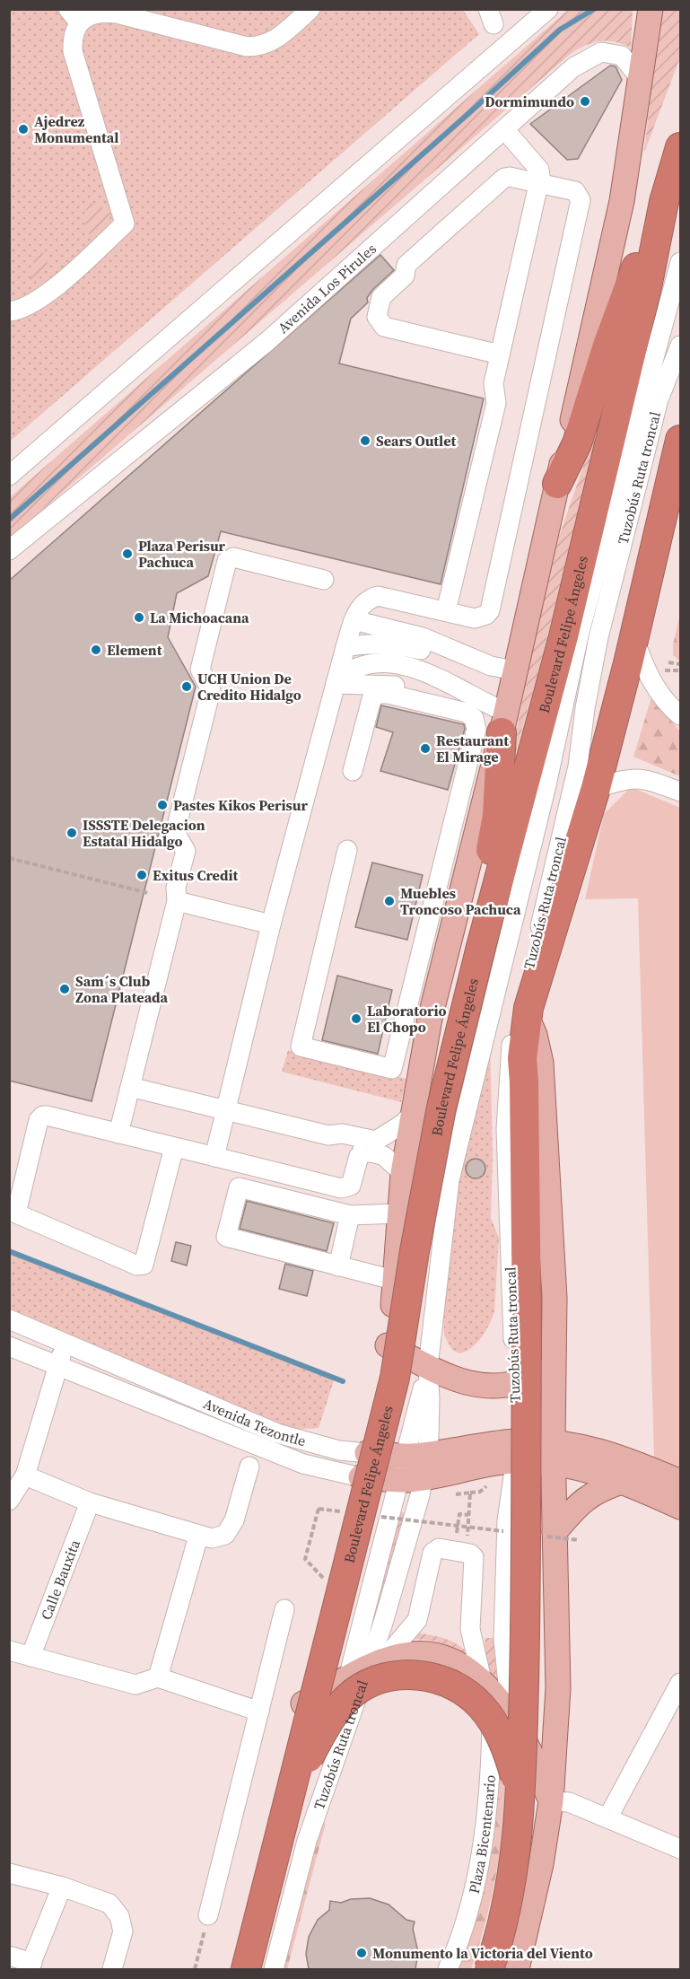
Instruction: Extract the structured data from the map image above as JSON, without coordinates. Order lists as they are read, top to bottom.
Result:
{
  "streets": {
    "highway": ["Boulevard Felipe Ángeles"],
    "main road": ["Avenida Tezontle"],
    "street": [
      "Avenida Los Pirules",
      "Tuzobús Ruta troncal",
      "Calle Bauxita",
      "Plaza Bicentenario"
    ]
  },
  "crossings": [
    ["Avenida Los Pirules", "Boulevard Felipe Ángeles"],
    ["Tuzobús Ruta troncal", "Avenida Tezontle"],
    ["Boulevard Felipe Ángeles", "Avenida Tezontle"]
  ],
  "places": [
    "Dormimundo",
    "Ajedrez Monumental",
    "Sears Outlet",
    "Plaza Perisur Pachuca",
    "La Michoacana",
    "Element",
    "UCH Union De Credito Hidalgo",
    "Restaurant El Mirage",
    "Pastes Kikos Perisur",
    "ISSSTE Delegacion Estatal Hidalgo",
    "Exitus Credit",
    "Muebles Troncoso Pachuca",
    "Sam´s Club Zona Plateada",
    "Laboratorio El Chopo",
    "Monumento la Victoria del Viento"
  ]
}
